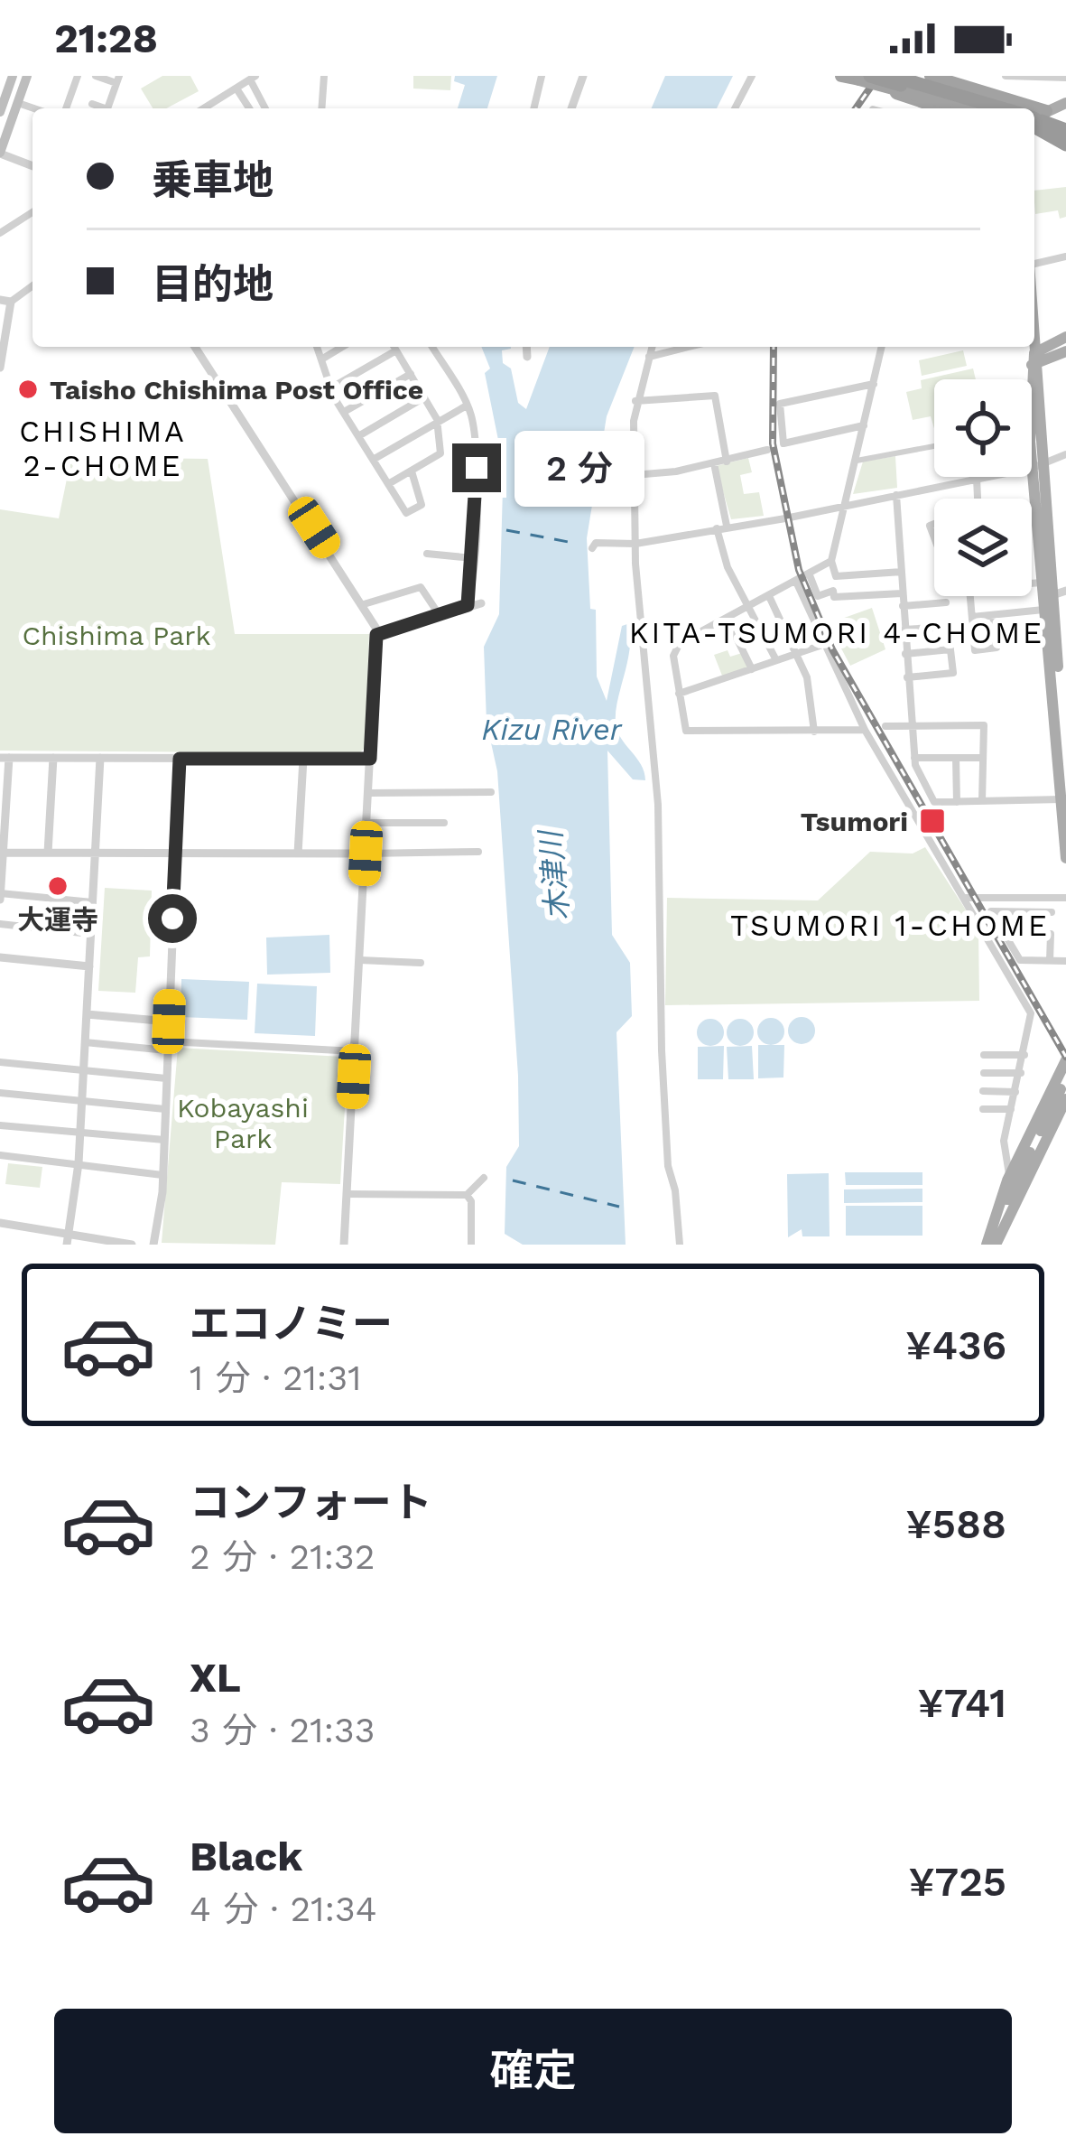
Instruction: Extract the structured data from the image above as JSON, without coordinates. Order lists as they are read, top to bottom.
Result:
{
  "districts": ["CHISHIMA 2-CHOME", "KITA-TSUMORI 4-CHOME", "TSUMORI 1-CHOME"],
  "water": ["Kizu River", "木津川"],
  "parks": ["Chishima Park", "Kobayashi Park"],
  "places": {
    "other": ["Taisho Chishima Post Office", "大運寺"],
    "transit": ["Tsumori"]
  },
  "page": {
    "status": "21:28",
    "banner": ["乗車地", "目的地"],
    "bubble": "2 分",
    "list": [
      {
        "name": "エコノミー",
        "note": "1 分 · 21:31",
        "value": "¥436"
      },
      {
        "name": "コンフォート",
        "note": "2 分 · 21:32",
        "value": "¥588"
      },
      {
        "name": "XL",
        "note": "3 分 · 21:33",
        "value": "¥741"
      },
      {
        "name": "Black",
        "note": "4 分 · 21:34",
        "value": "¥725"
      }
    ],
    "buttons": "確定"
  }
}
